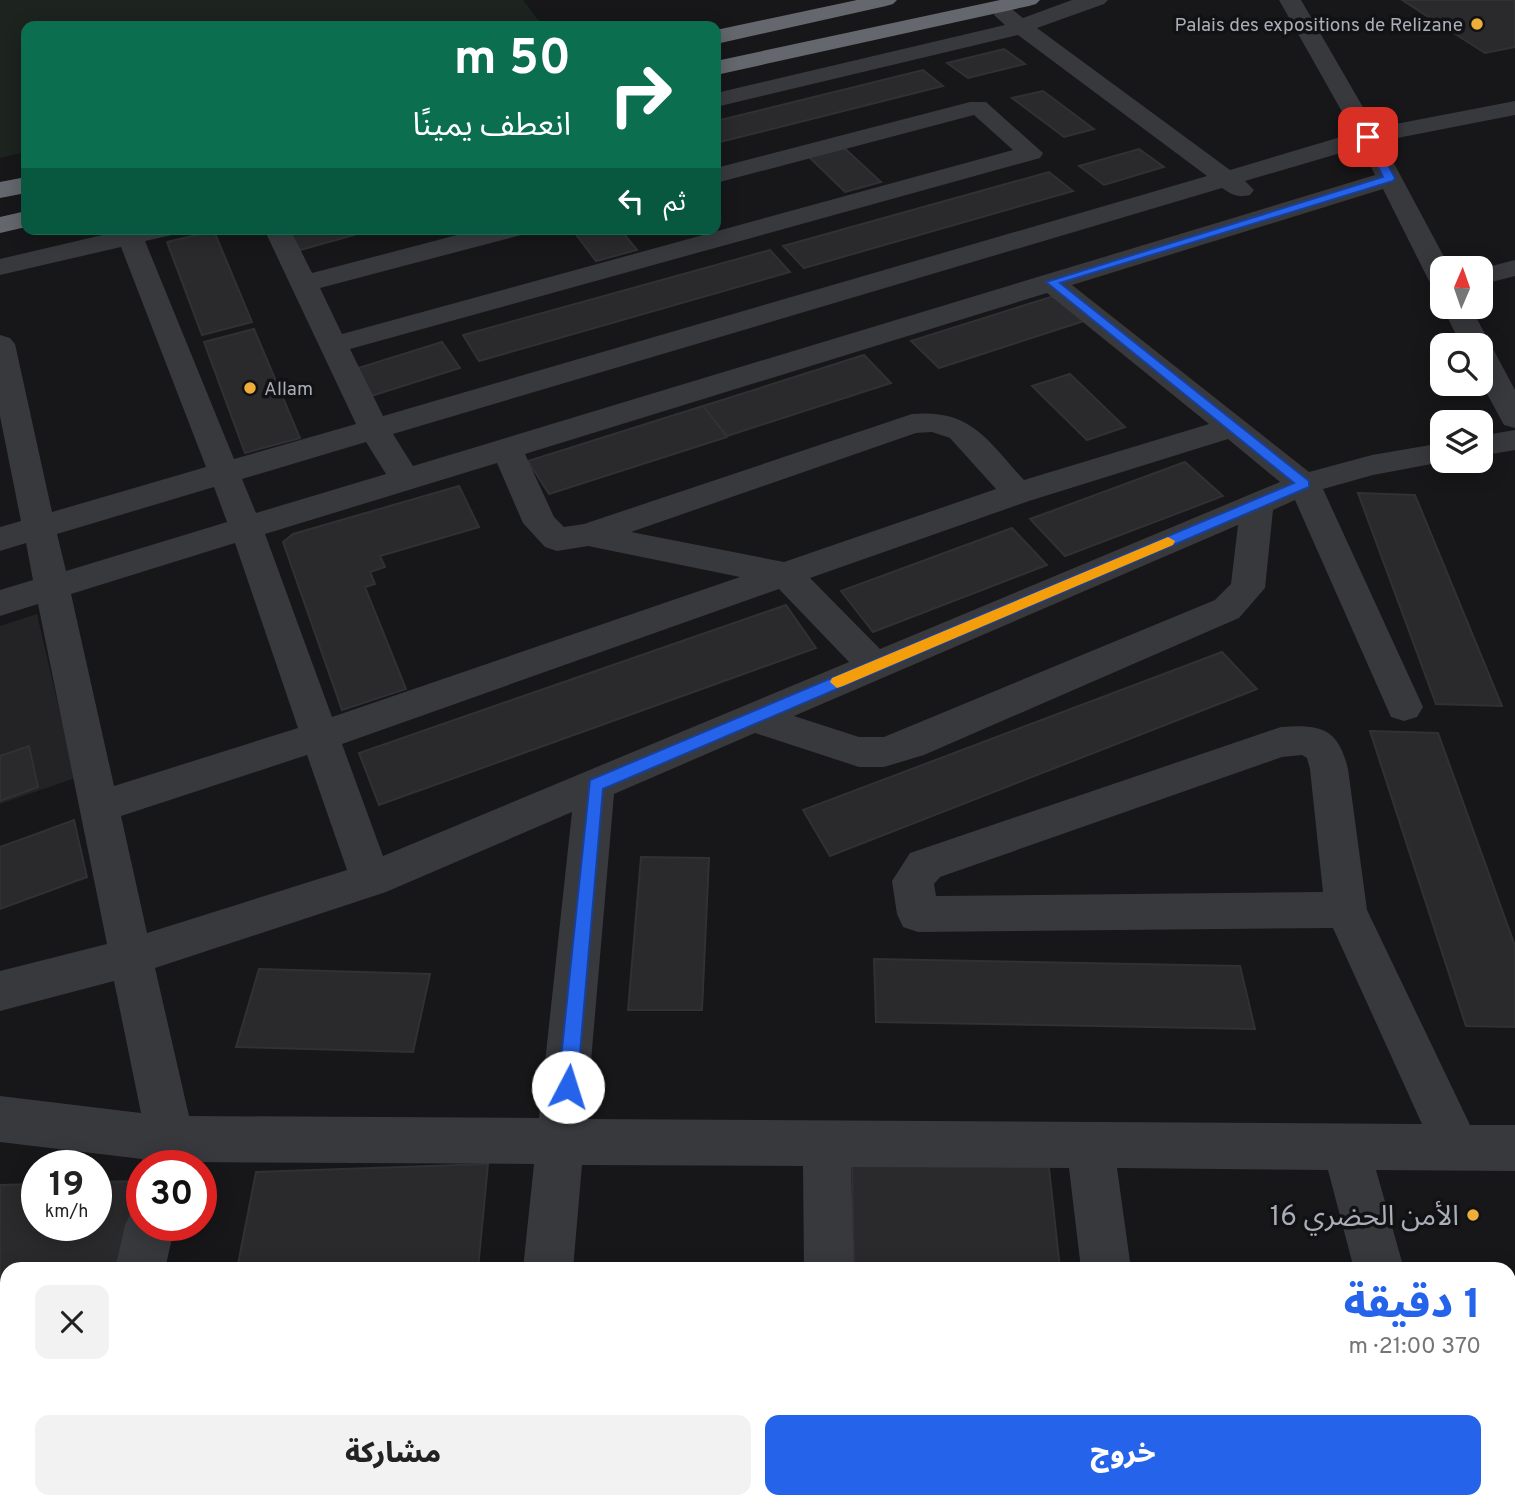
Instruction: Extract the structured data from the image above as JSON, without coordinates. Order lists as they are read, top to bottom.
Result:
{
  "places": ["Palais des expositions de Relizane", "Allam", "الأمن الحضري 16"],
  "north": "top",
  "page": {
    "turn": ["50 m", "انعطف يمينًا"],
    "then": "ثم",
    "speed": "19 km/h",
    "limit": "30",
    "heading": ["1 دقيقة", "370 m · 21:00"],
    "buttons": ["خروج", "مشاركة"]
  }
}
